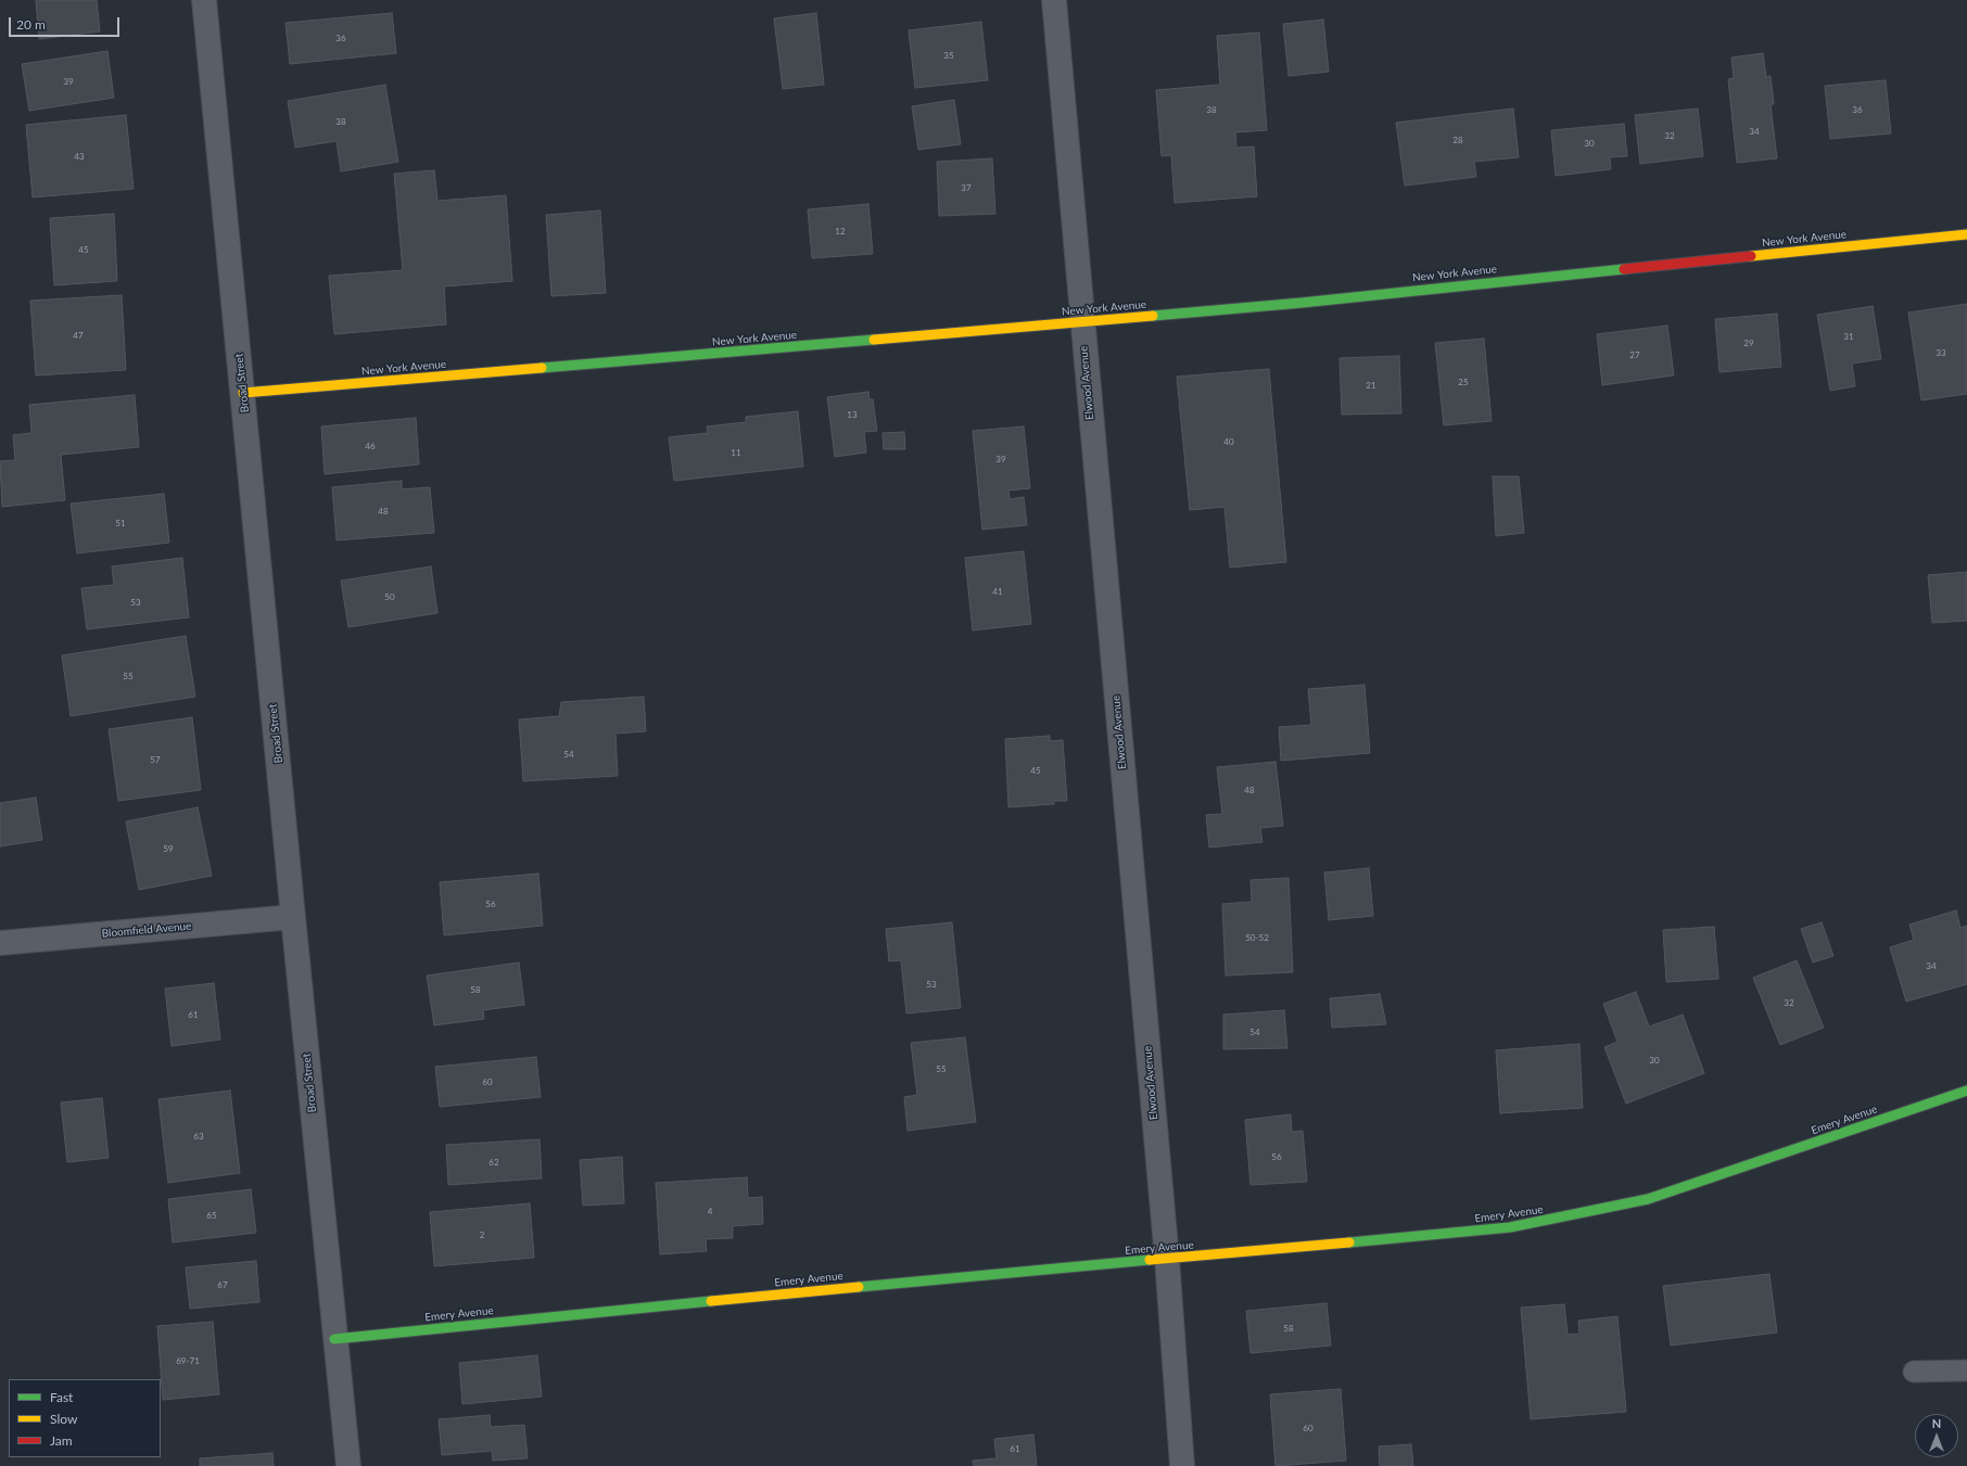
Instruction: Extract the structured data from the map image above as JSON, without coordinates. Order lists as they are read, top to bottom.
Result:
{
  "streets": {
    "street": [
      "New York Avenue",
      "Broad Street",
      "Elwood Avenue",
      "Bloomfield Avenue",
      "Emery Avenue"
    ]
  },
  "crossings": [
    ["New York Avenue", "Broad Street"],
    ["New York Avenue", "Elwood Avenue"],
    ["Broad Street", "Bloomfield Avenue"],
    ["Broad Street", "Emery Avenue"],
    ["Elwood Avenue", "Emery Avenue"]
  ],
  "house_numbers": [
    "36",
    "35",
    "39",
    "38",
    "36",
    "38",
    "34",
    "32",
    "28",
    "30",
    "43",
    "37",
    "12",
    "45",
    "47",
    "31",
    "29",
    "33",
    "27",
    "25",
    "21",
    "13",
    "40",
    "46",
    "11",
    "39",
    "48",
    "51",
    "41",
    "50",
    "53",
    "55",
    "54",
    "57",
    "45",
    "48",
    "59",
    "56",
    "50-52",
    "34",
    "53",
    "58",
    "32",
    "61",
    "54",
    "30",
    "55",
    "60",
    "63",
    "56",
    "62",
    "4",
    "65",
    "2",
    "67",
    "58",
    "69-71",
    "60",
    "61"
  ],
  "legend": ["Fast", "Slow", "Jam"],
  "scale_bar": "20 m",
  "north": "top"
}
